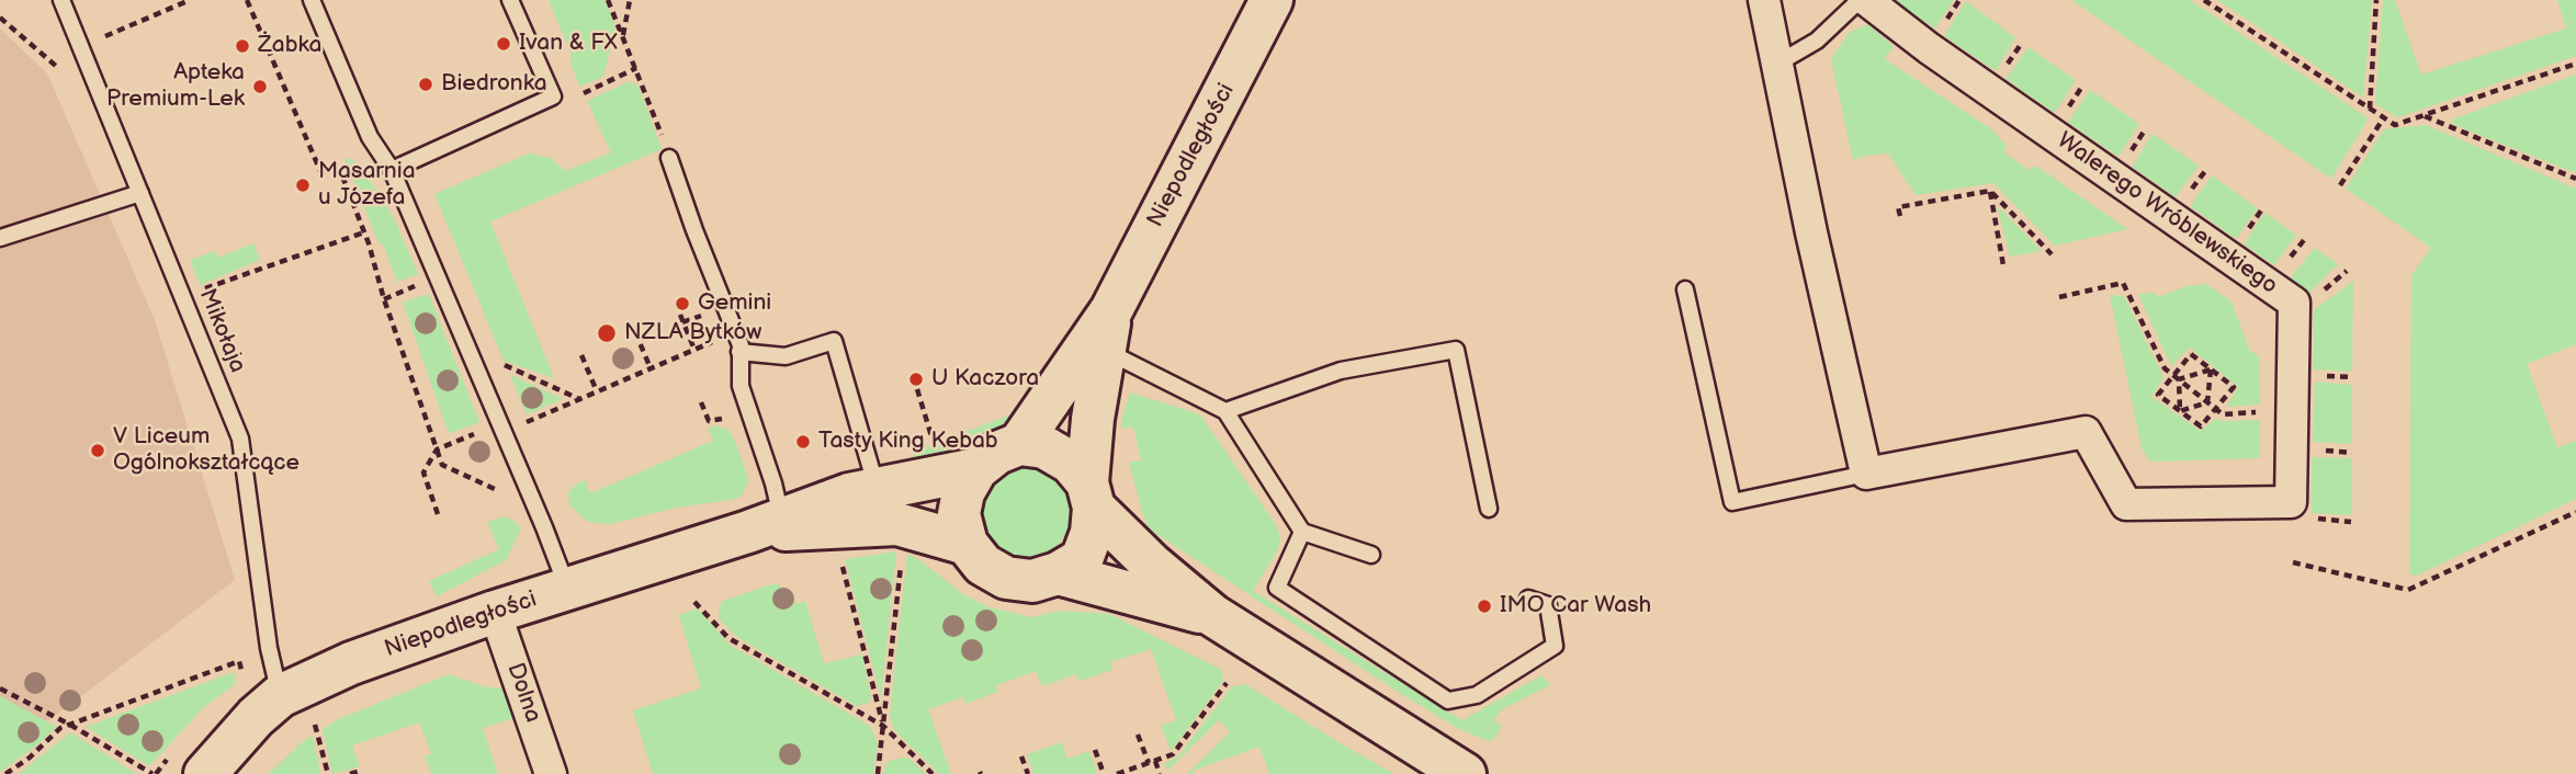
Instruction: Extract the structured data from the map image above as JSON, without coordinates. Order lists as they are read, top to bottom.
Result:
{
  "streets": {
    "street": ["Niepodległości", "Walerego Wróblewskiego", "Dolna"],
    "lane": ["Mikołaja"]
  },
  "crossings": [
    ["Niepodległości", "Mikołaja"],
    ["Niepodległości", "Dolna"]
  ],
  "places": [
    "Ivan & FX",
    "Żabka",
    "Biedronka",
    "Apteka Premium-Lek",
    "Masarnia u Józefa",
    "Gemini",
    "NZLA Bytków",
    "U Kaczora",
    "Tasty King Kebab",
    "V Liceum Ogólnokształcące",
    "IMO Car Wash"
  ]
}
